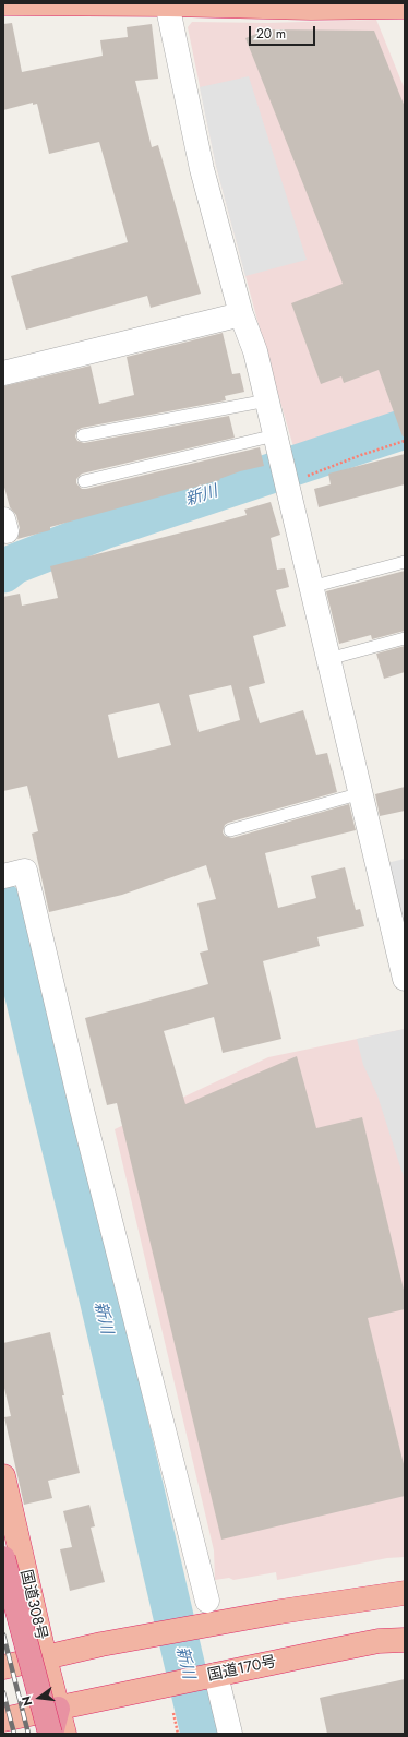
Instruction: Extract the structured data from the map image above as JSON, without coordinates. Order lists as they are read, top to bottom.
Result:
{
  "streets": {
    "highway": ["国道308号", "国道170号"]
  },
  "crossings": [
    ["国道308号", "国道170号"]
  ],
  "water": ["新川"],
  "scale_bar": "20 m",
  "north": "left"
}
